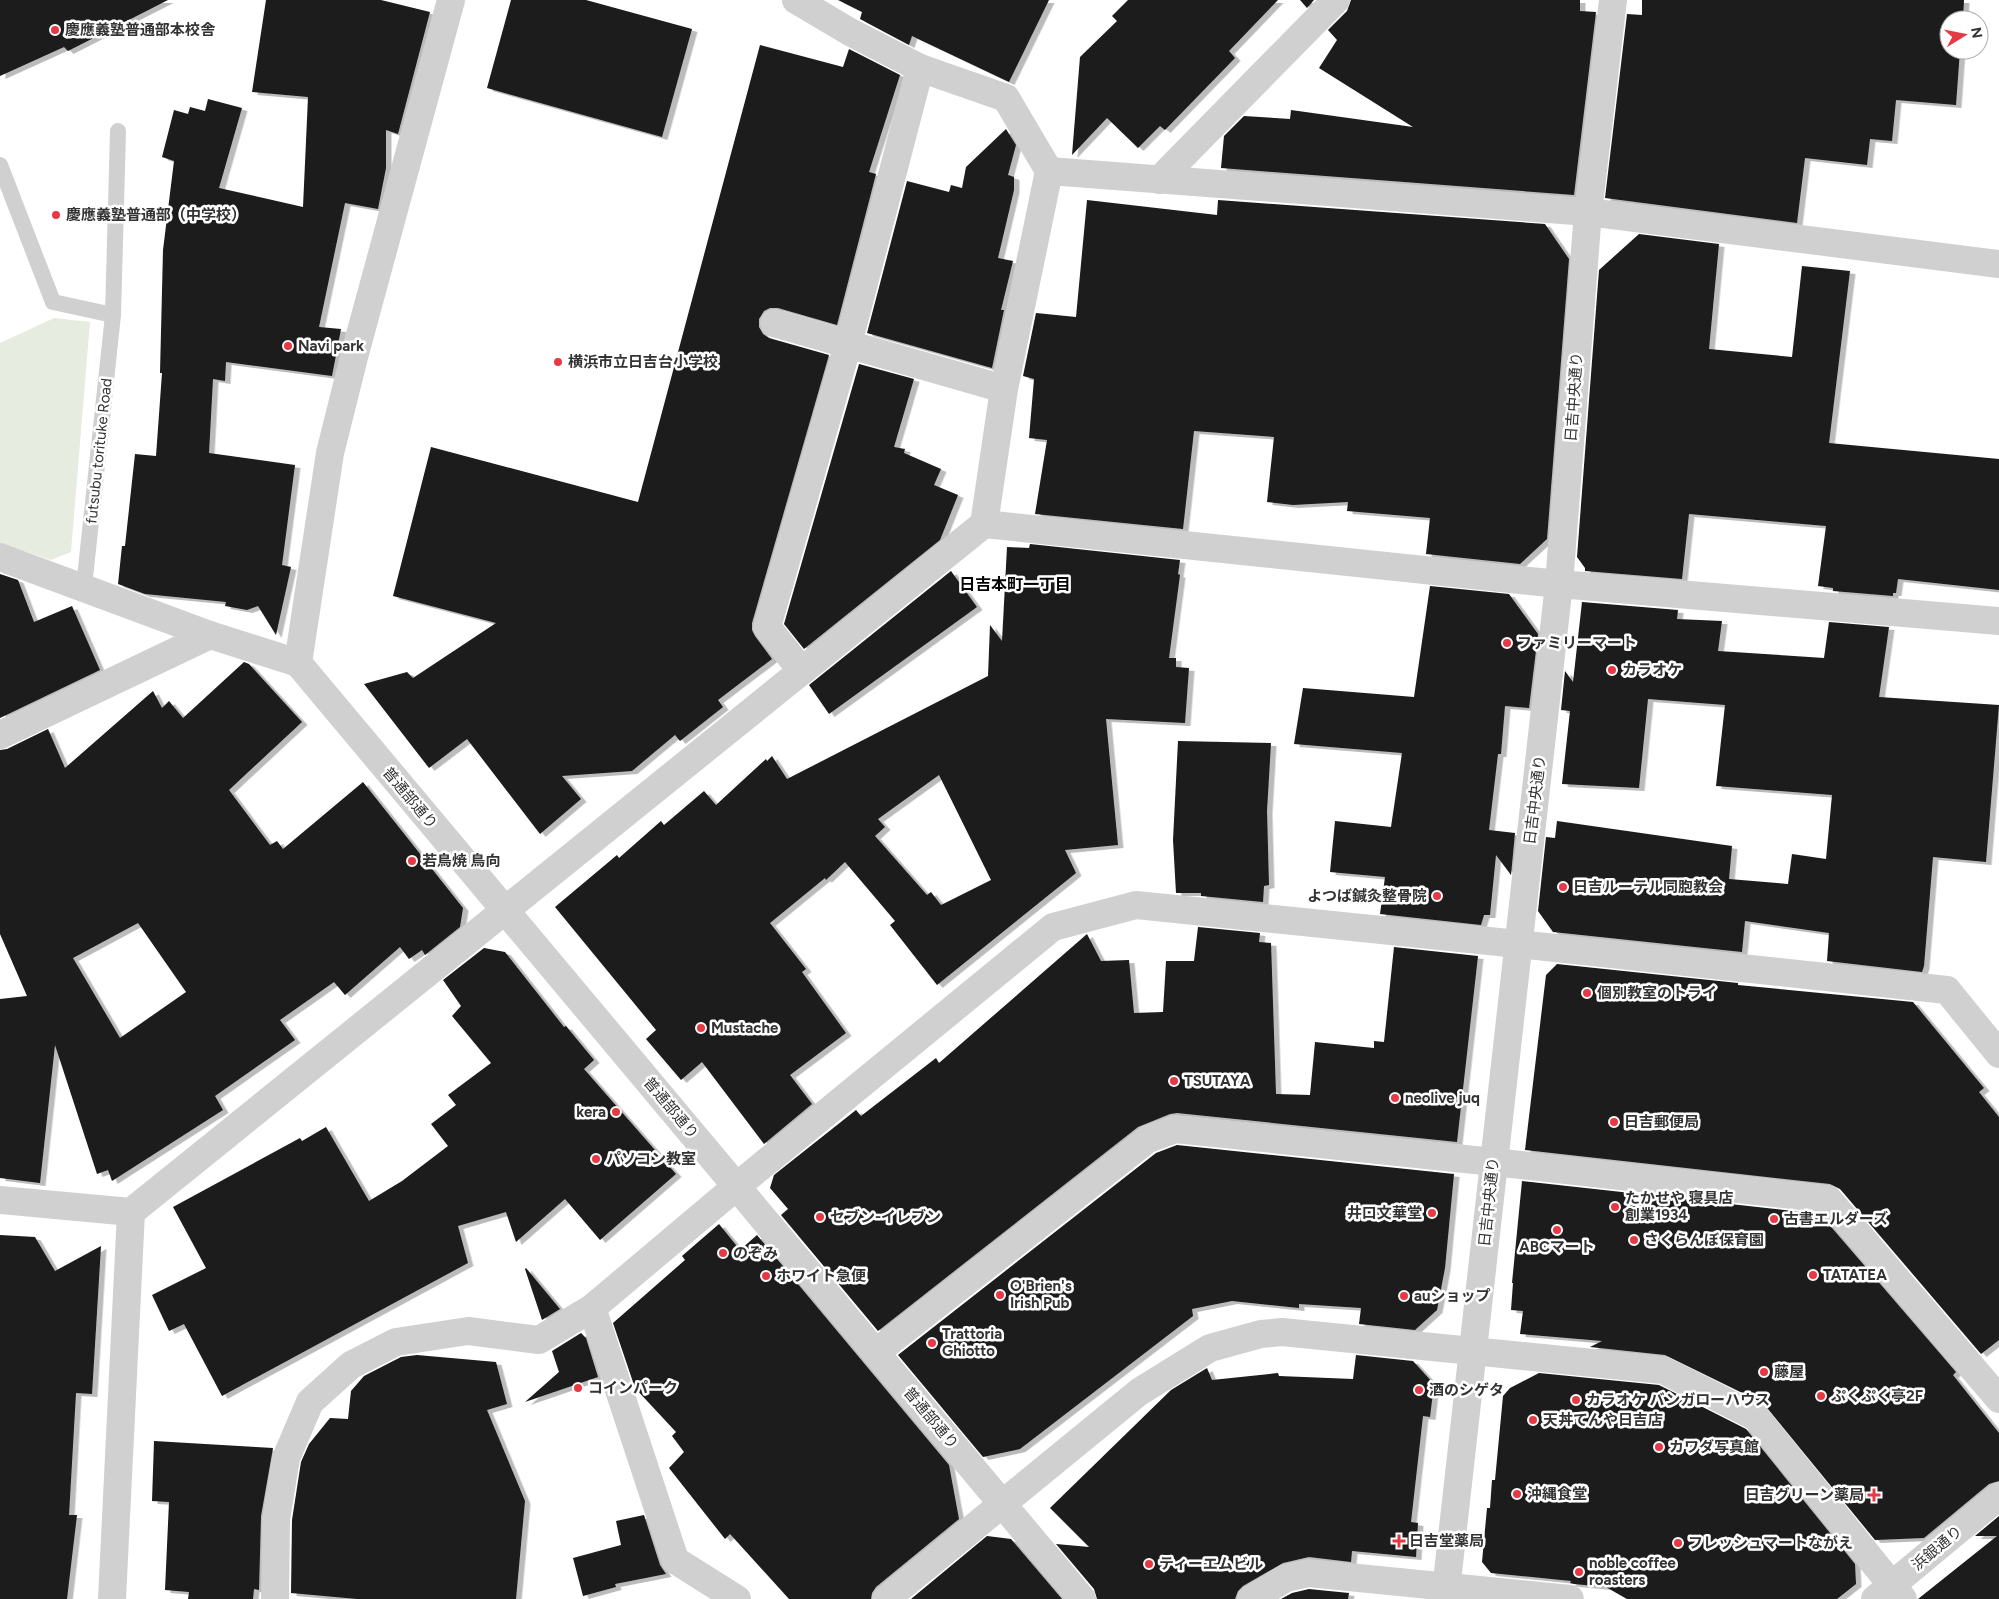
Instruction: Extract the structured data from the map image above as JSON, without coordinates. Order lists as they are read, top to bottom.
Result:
{
  "streets": {
    "street": ["日吉中央通り", "普通部通り", "浜銀通り"],
    "lane": ["futsubu torituke Road"]
  },
  "districts": ["日吉本町一丁目"],
  "places": {
    "other": [
      "慶應義塾普通部本校舎",
      "慶應義塾普通部（中学校）",
      "Navi park",
      "横浜市立日吉台小学校",
      "ファミリーマート",
      "カラオケ",
      "若鳥焼 鳥向",
      "日吉ルーテル同胞教会",
      "よつば鍼灸整骨院",
      "個別教室のトライ",
      "Mustache",
      "TSUTAYA",
      "neolive juq",
      "kera",
      "日吉郵便局",
      "パソコン教室",
      "たかせや 寝具店 創業1934",
      "井口文華堂",
      "セブン-イレブン",
      "古書エルダーズ",
      "ABCマート",
      "さくらんぼ保育園",
      "のぞみ",
      "TATATEA",
      "ホワイト急便",
      "O'Brien's Irish Pub",
      "auショップ",
      "Trattoria Ghiotto",
      "藤屋",
      "コインパーク",
      "酒のシゲタ",
      "ぷくぷく亭2F",
      "カラオケ バンガローハウス",
      "天丼てんや日吉店",
      "カワダ写真館",
      "沖縄食堂",
      "フレッシュマートながえ",
      "ティーエムビル",
      "noble coffee roasters"
    ],
    "health": ["日吉グリーン薬局", "日吉堂薬局"]
  },
  "north": "right"
}
